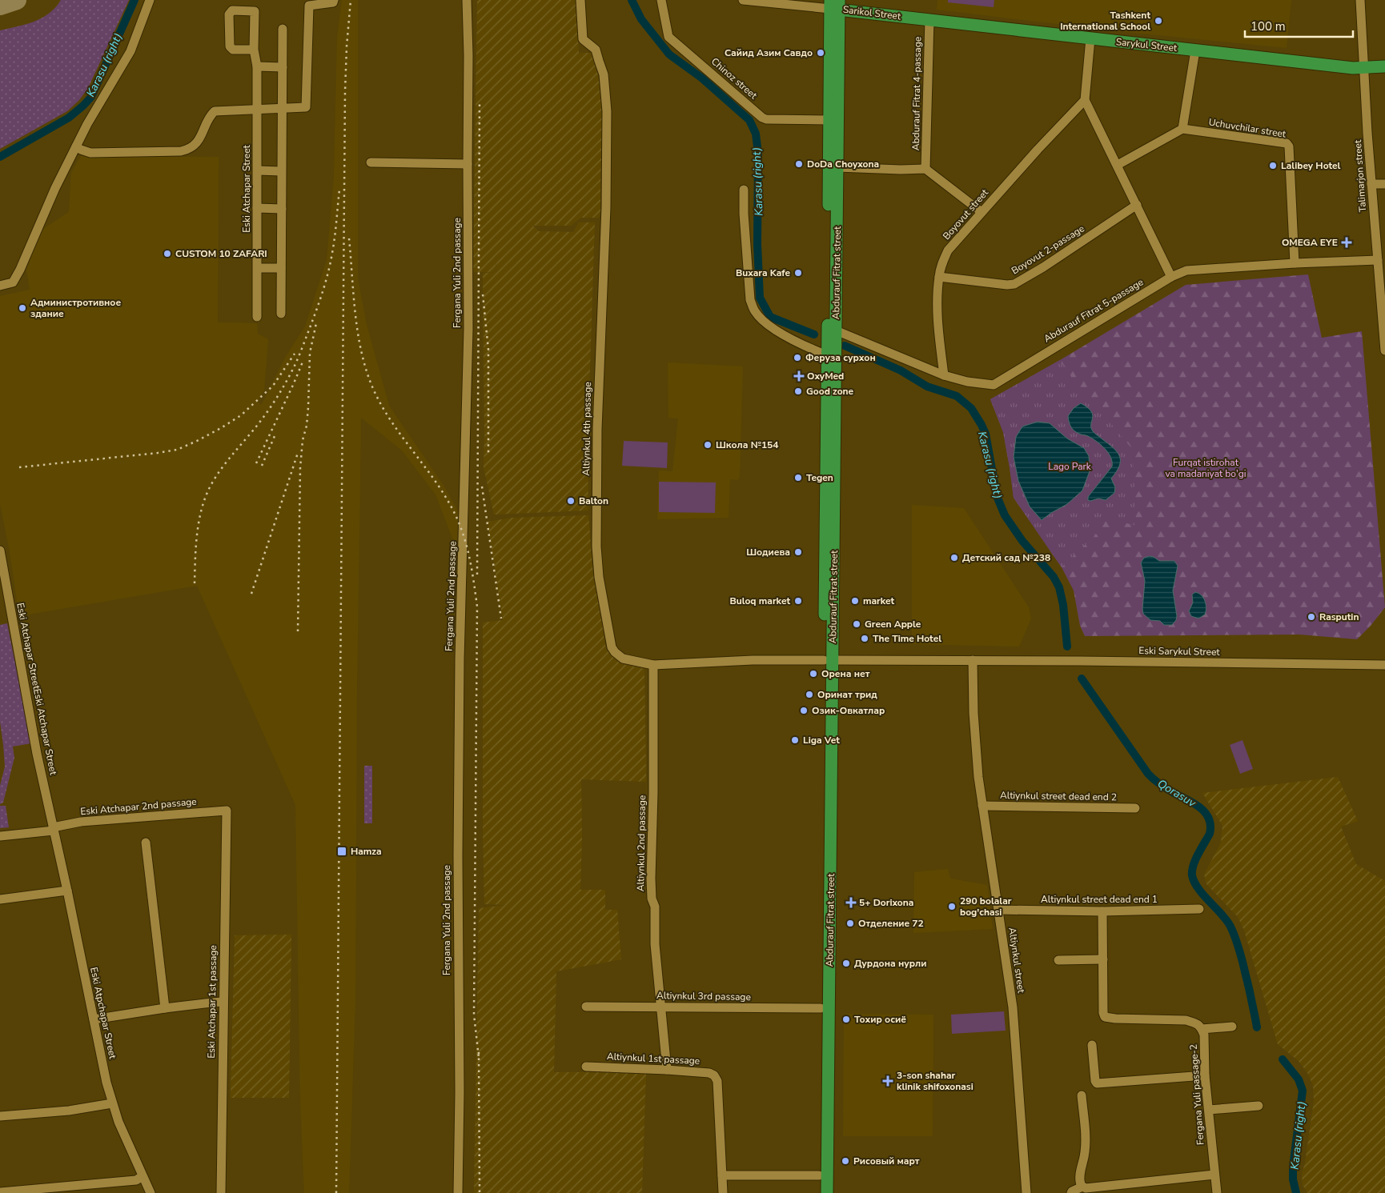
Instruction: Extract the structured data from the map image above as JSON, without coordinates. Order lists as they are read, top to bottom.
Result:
{
  "streets": {
    "main road": ["Sarikol Street", "Sarykul Street", "Abdurauf Fitrat street"],
    "street": [
      "Chinoz street",
      "Abdurauf Fitrat 4-passage",
      "Uchuvchilar street",
      "Talimarjon street",
      "Eski Atchapar Street",
      "Boyovut street",
      "Boyovut 2-passage",
      "Fergana Yuli 2nd passage",
      "Abdurauf Fitrat 5-passage",
      "Altiynkul 4th passage",
      "Eski Sarykul Street",
      "Eski Atchapar StreetEski Atchapar Street",
      "Altiynkul street dead end 2",
      "Eski Atchapar 2nd passage",
      "Altiynkul 2nd passage",
      "Altiynkul street dead end 1",
      "Altiynkul street",
      "Altiynkul 3rd passage",
      "Eski Atchapar 1st passage",
      "Eski Atpchapar Street",
      "Altiynkul 1st passage",
      "Fergana Yuli passage-2"
    ]
  },
  "crossings": [
    ["Sarikol Street", "Sarykul Street"],
    ["Sarikol Street", "Abdurauf Fitrat 4-passage"],
    ["Sarikol Street", "Abdurauf Fitrat street"],
    ["Sarykul Street", "Abdurauf Fitrat 4-passage"],
    ["Sarykul Street", "Talimarjon street"],
    ["Chinoz street", "Abdurauf Fitrat street"],
    ["Uchuvchilar street", "Abdurauf Fitrat 5-passage"],
    ["Talimarjon street", "Abdurauf Fitrat 5-passage"],
    ["Boyovut street", "Boyovut 2-passage"],
    ["Boyovut street", "Abdurauf Fitrat 5-passage"],
    ["Abdurauf Fitrat street", "Abdurauf Fitrat 5-passage"],
    ["Abdurauf Fitrat street", "Altiynkul 4th passage"],
    ["Abdurauf Fitrat street", "Altiynkul 3rd passage"],
    ["Altiynkul 4th passage", "Eski Sarykul Street"],
    ["Altiynkul 4th passage", "Altiynkul 2nd passage"],
    ["Altiynkul 4th passage", "Altiynkul street"],
    ["Eski Sarykul Street", "Altiynkul street"],
    ["Eski Atchapar StreetEski Atchapar Street", "Eski Atchapar 2nd passage"],
    ["Eski Atchapar StreetEski Atchapar Street", "Eski Atpchapar Street"],
    ["Altiynkul street dead end 2", "Altiynkul street"],
    ["Eski Atchapar 2nd passage", "Eski Atchapar 1st passage"],
    ["Eski Atchapar 2nd passage", "Eski Atpchapar Street"],
    ["Altiynkul 2nd passage", "Altiynkul 3rd passage"],
    ["Altiynkul 2nd passage", "Altiynkul 1st passage"],
    ["Altiynkul street dead end 1", "Altiynkul street"]
  ],
  "water": ["Karasu (right)", "Qorasuv"],
  "parks": ["Furqat istirohat va madaniyat bo'gi", "Lago Park"],
  "places": {
    "other": [
      "Tashkent International School",
      "Сайид Азим Савдо",
      "DoDa Choyxona",
      "Lalibey Hotel",
      "CUSTOM 10 ZAFARI",
      "Buxara Kafe",
      "Администротивное здание",
      "Феруза сурхон",
      "Good zone",
      "Школа №154",
      "Tegen",
      "Balton",
      "Шодиева",
      "Детский сад №238",
      "Buloq market",
      "market",
      "Rasputin",
      "Green Apple",
      "The Time Hotel",
      "Орена нет",
      "Оринат трид",
      "Озик-Овкатлар",
      "Liga Vet",
      "290 bolalar bog'chasi",
      "Отделение 72",
      "Дурдона нурли",
      "Тохир осиё",
      "Рисовый март"
    ],
    "health": [
      "OMEGA EYE",
      "OxyMed",
      "5+ Dorixona",
      "3-son shahar klinik shifoxonasi"
    ],
    "transit": ["Hamza"]
  },
  "scale_bar": "100 m"
}
